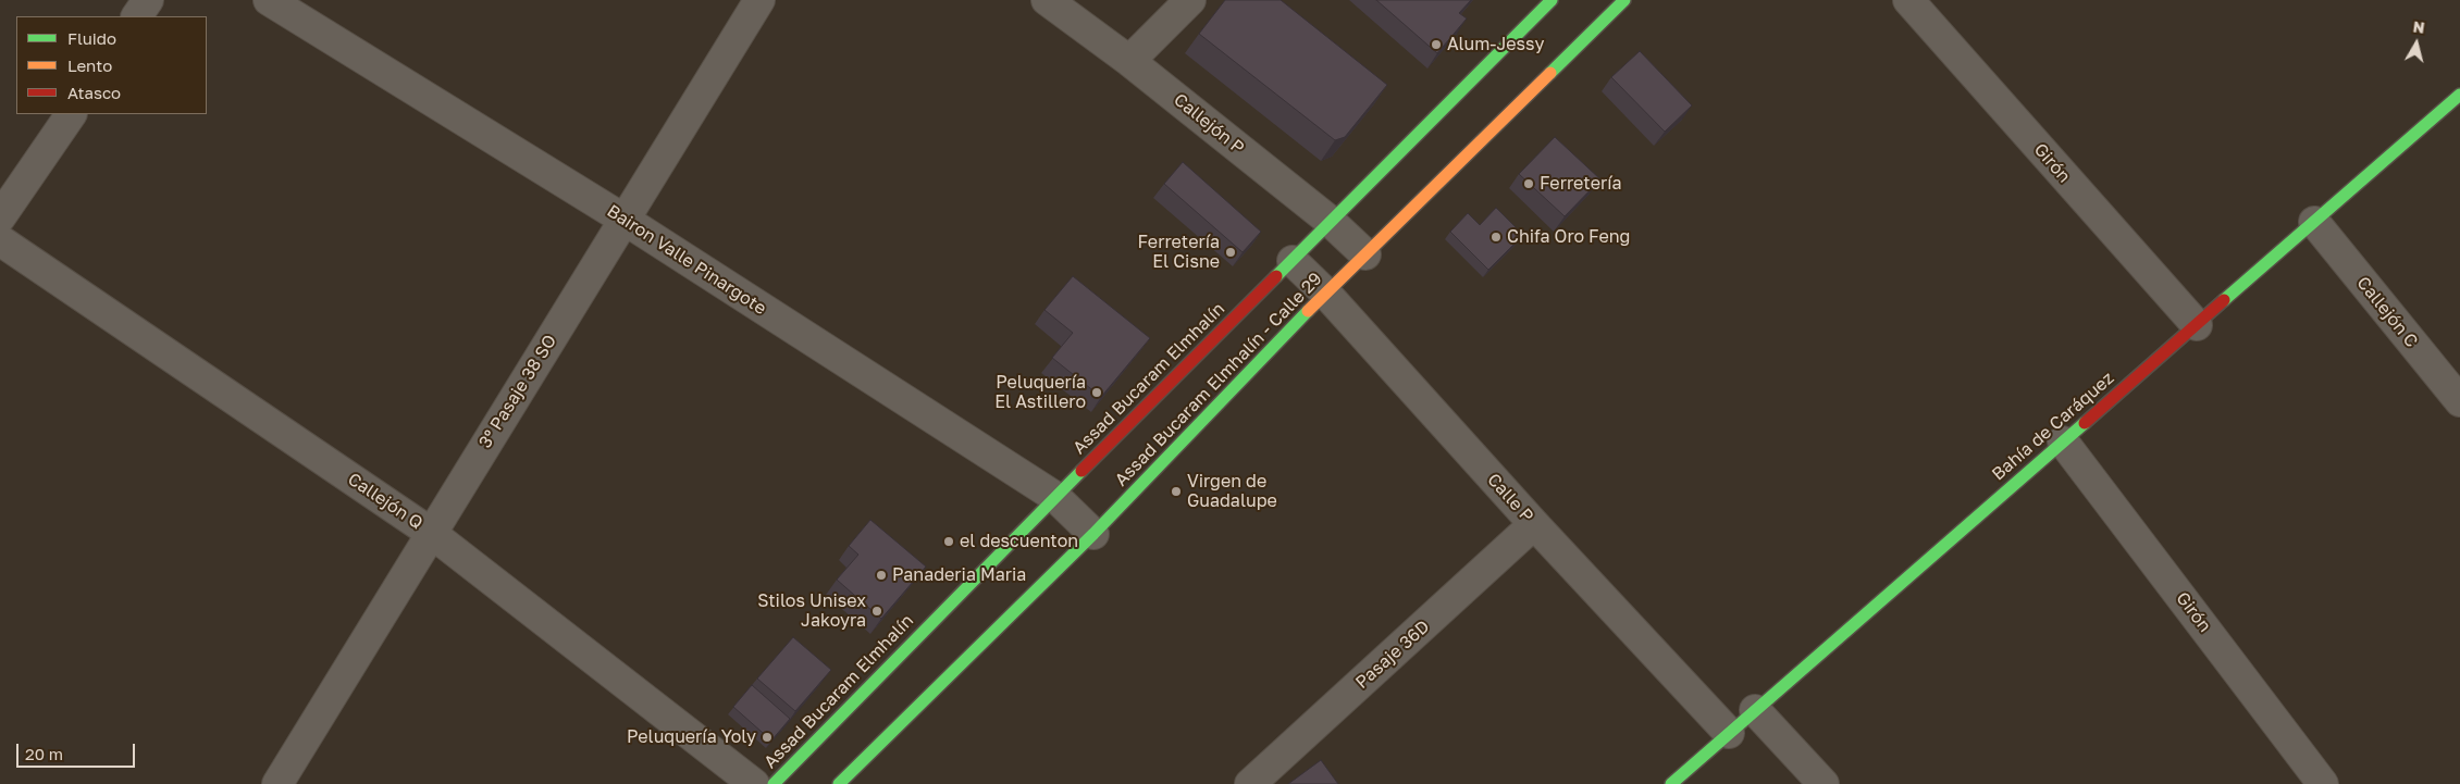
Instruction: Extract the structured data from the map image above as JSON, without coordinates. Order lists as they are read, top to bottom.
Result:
{
  "streets": {
    "main road": ["Assad Bucaram Elmhalín", "Assad Bucaram Elmhalín - Calle 29", "Bahía de Caráquez"],
    "street": [
      "Callejón P",
      "Girón",
      "Bairon Valle Pinargote",
      "Callejón C",
      "3º Pasaje 38 SO",
      "Calle P",
      "Callejón Q",
      "Pasaje 36D"
    ]
  },
  "crossings": [
    ["Callejón P", "Assad Bucaram Elmhalín"],
    ["Callejón P", "Assad Bucaram Elmhalín - Calle 29"],
    ["Girón", "Bahía de Caráquez"],
    ["Bairon Valle Pinargote", "Assad Bucaram Elmhalín"],
    ["Bairon Valle Pinargote", "Assad Bucaram Elmhalín - Calle 29"],
    ["Bairon Valle Pinargote", "3º Pasaje 38 SO"],
    ["Callejón C", "Bahía de Caráquez"],
    ["Assad Bucaram Elmhalín", "Calle P"],
    ["Assad Bucaram Elmhalín - Calle 29", "Calle P"],
    ["3º Pasaje 38 SO", "Callejón Q"],
    ["Bahía de Caráquez", "Calle P"],
    ["Calle P", "Pasaje 36D"]
  ],
  "places": [
    "Alum-Jessy",
    "Ferretería",
    "Chifa Oro Feng",
    "Ferretería El Cisne",
    "Peluquería El Astillero",
    "Virgen de Guadalupe",
    "el descuenton",
    "Panaderia Maria",
    "Stilos Unisex Jakoyra",
    "Peluquería Yoly"
  ],
  "legend": ["Fluido", "Lento", "Atasco"],
  "scale_bar": "20 m",
  "north": "top"
}
